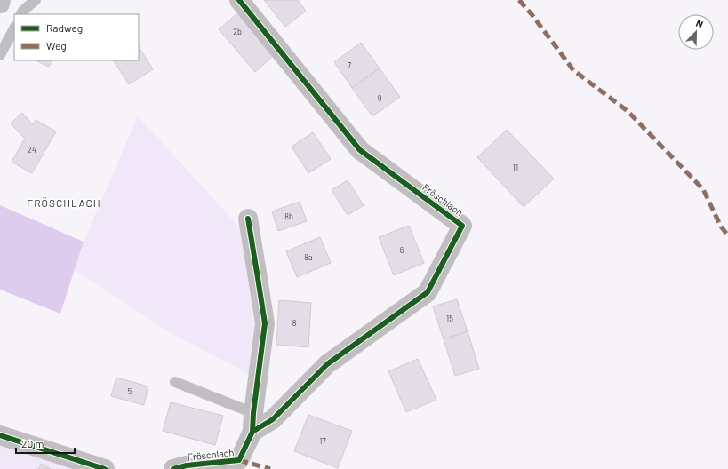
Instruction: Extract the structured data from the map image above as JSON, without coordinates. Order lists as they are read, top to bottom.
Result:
{
  "streets": {
    "street": ["Fröschlach"]
  },
  "districts": ["FRÖSCHLACH"],
  "house_numbers": [
    "2b",
    "7",
    "9",
    "24",
    "11",
    "8b",
    "6",
    "8a",
    "15",
    "8",
    "5",
    "17"
  ],
  "legend": ["Radweg", "Weg"],
  "scale_bar": "20 m",
  "north": "top right"
}
